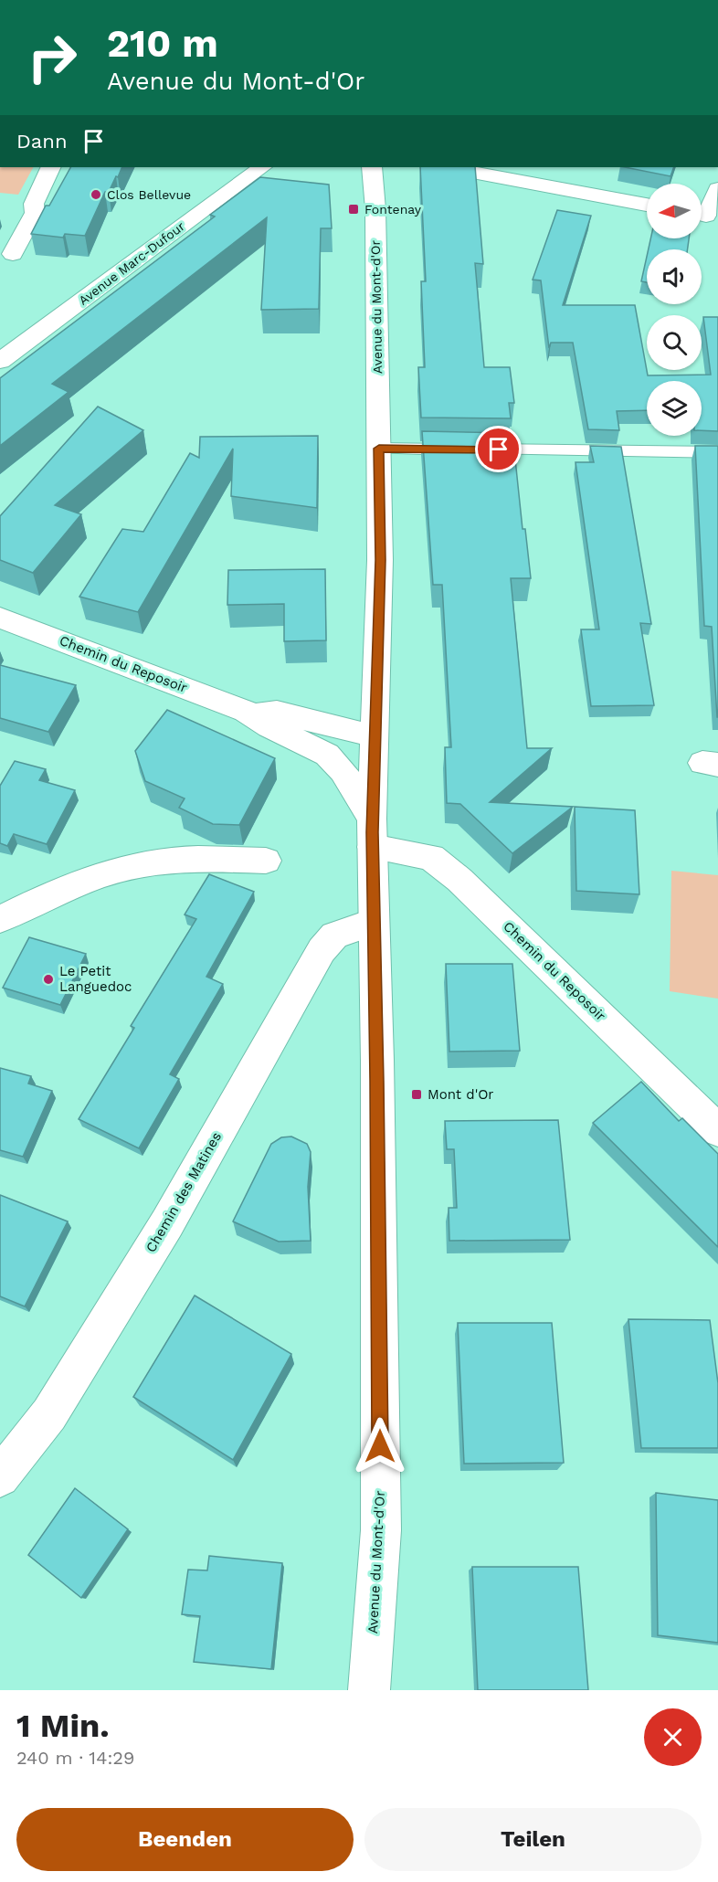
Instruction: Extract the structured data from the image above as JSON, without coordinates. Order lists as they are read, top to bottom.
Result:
{
  "streets": {
    "street": [
      "Avenue Marc-Dufour",
      "Avenue du Mont-d'Or",
      "Chemin du Reposoir",
      "Chemin des Matines"
    ]
  },
  "crossings": [
    ["Avenue du Mont-d'Or", "Chemin du Reposoir"],
    ["Avenue du Mont-d'Or", "Chemin des Matines"]
  ],
  "places": {
    "other": ["Clos Bellevue", "Le Petit Languedoc"],
    "transit": ["Fontenay", "Mont d'Or"]
  },
  "north": "left",
  "page": {
    "turn": ["210 m", "Avenue du Mont-d'Or"],
    "then": "Dann",
    "heading": ["1 Min.", "240 m · 14:29"],
    "buttons": ["Beenden", "Teilen"]
  }
}
